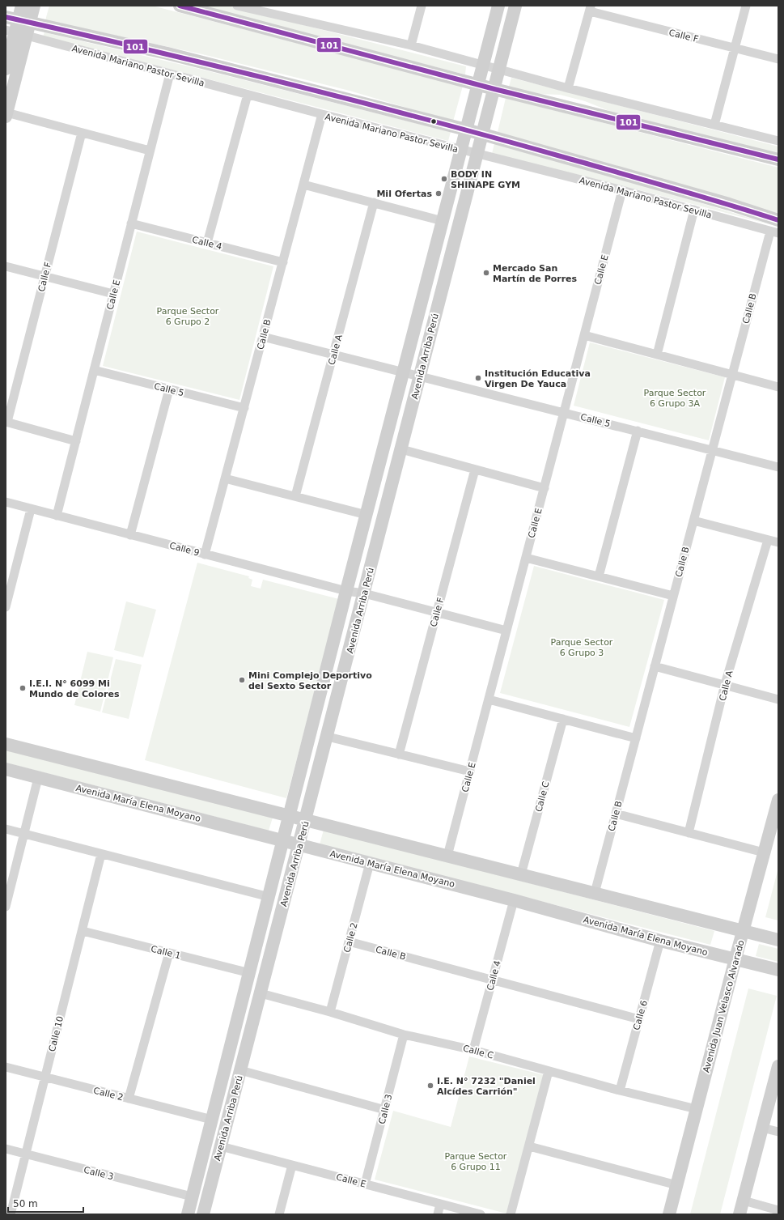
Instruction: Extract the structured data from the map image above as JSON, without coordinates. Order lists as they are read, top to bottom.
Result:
{
  "streets": {
    "street": [
      "Calle F",
      "Avenida Mariano Pastor Sevilla",
      "Calle 4",
      "Calle E",
      "Calle B",
      "Calle A",
      "Avenida Arriba Perú",
      "Calle 5",
      "Calle 9",
      "Calle C",
      "Avenida María Elena Moyano",
      "Calle 2",
      "Calle 1",
      "Avenida Juan Velasco Alvarado",
      "Calle 6",
      "Calle 10",
      "Calle 3"
    ]
  },
  "crossings": [
    ["Calle F", "Calle 9"],
    ["Avenida Mariano Pastor Sevilla", "Calle E"],
    ["Avenida Mariano Pastor Sevilla", "Calle B"],
    ["Avenida Mariano Pastor Sevilla", "Avenida Arriba Perú"],
    ["Calle 4", "Calle E"],
    ["Calle 4", "Calle B"],
    ["Calle 4", "Calle C"],
    ["Calle 4", "Avenida María Elena Moyano"],
    ["Calle E", "Avenida Arriba Perú"],
    ["Calle E", "Calle 5"],
    ["Calle E", "Calle 9"],
    ["Calle E", "Calle 3"],
    ["Calle B", "Calle 5"],
    ["Calle B", "Calle 9"],
    ["Calle B", "Calle 2"],
    ["Calle B", "Calle 6"],
    ["Avenida Arriba Perú", "Calle 5"],
    ["Avenida Arriba Perú", "Calle 9"],
    ["Avenida Arriba Perú", "Calle C"],
    ["Avenida Arriba Perú", "Avenida María Elena Moyano"],
    ["Avenida Arriba Perú", "Calle 2"],
    ["Avenida Arriba Perú", "Calle 1"],
    ["Avenida Arriba Perú", "Calle 3"],
    ["Calle C", "Calle 2"],
    ["Calle C", "Avenida Juan Velasco Alvarado"],
    ["Calle C", "Calle 6"],
    ["Calle C", "Calle 3"],
    ["Avenida María Elena Moyano", "Calle 2"],
    ["Avenida María Elena Moyano", "Avenida Juan Velasco Alvarado"],
    ["Avenida María Elena Moyano", "Calle 6"],
    ["Calle 2", "Calle 10"],
    ["Calle 1", "Calle 10"],
    ["Calle 10", "Calle 3"]
  ],
  "parks": [
    "Parque Sector 6 Grupo 2",
    "Parque Sector 6 Grupo 3A",
    "Parque Sector 6 Grupo 3",
    "Parque Sector 6 Grupo 11"
  ],
  "places": [
    "BODY IN SHINAPE GYM",
    "Mil Ofertas",
    "Mercado San Martín de Porres",
    "Institución Educativa Virgen De Yauca",
    "Mini Complejo Deportivo del Sexto Sector",
    "I.E.I. N° 6099 Mi Mundo de Colores",
    "I.E. N° 7232 \"Daniel Alcídes Carrión\""
  ],
  "lines": ["transit line 101"],
  "scale_bar": "50 m"
}
